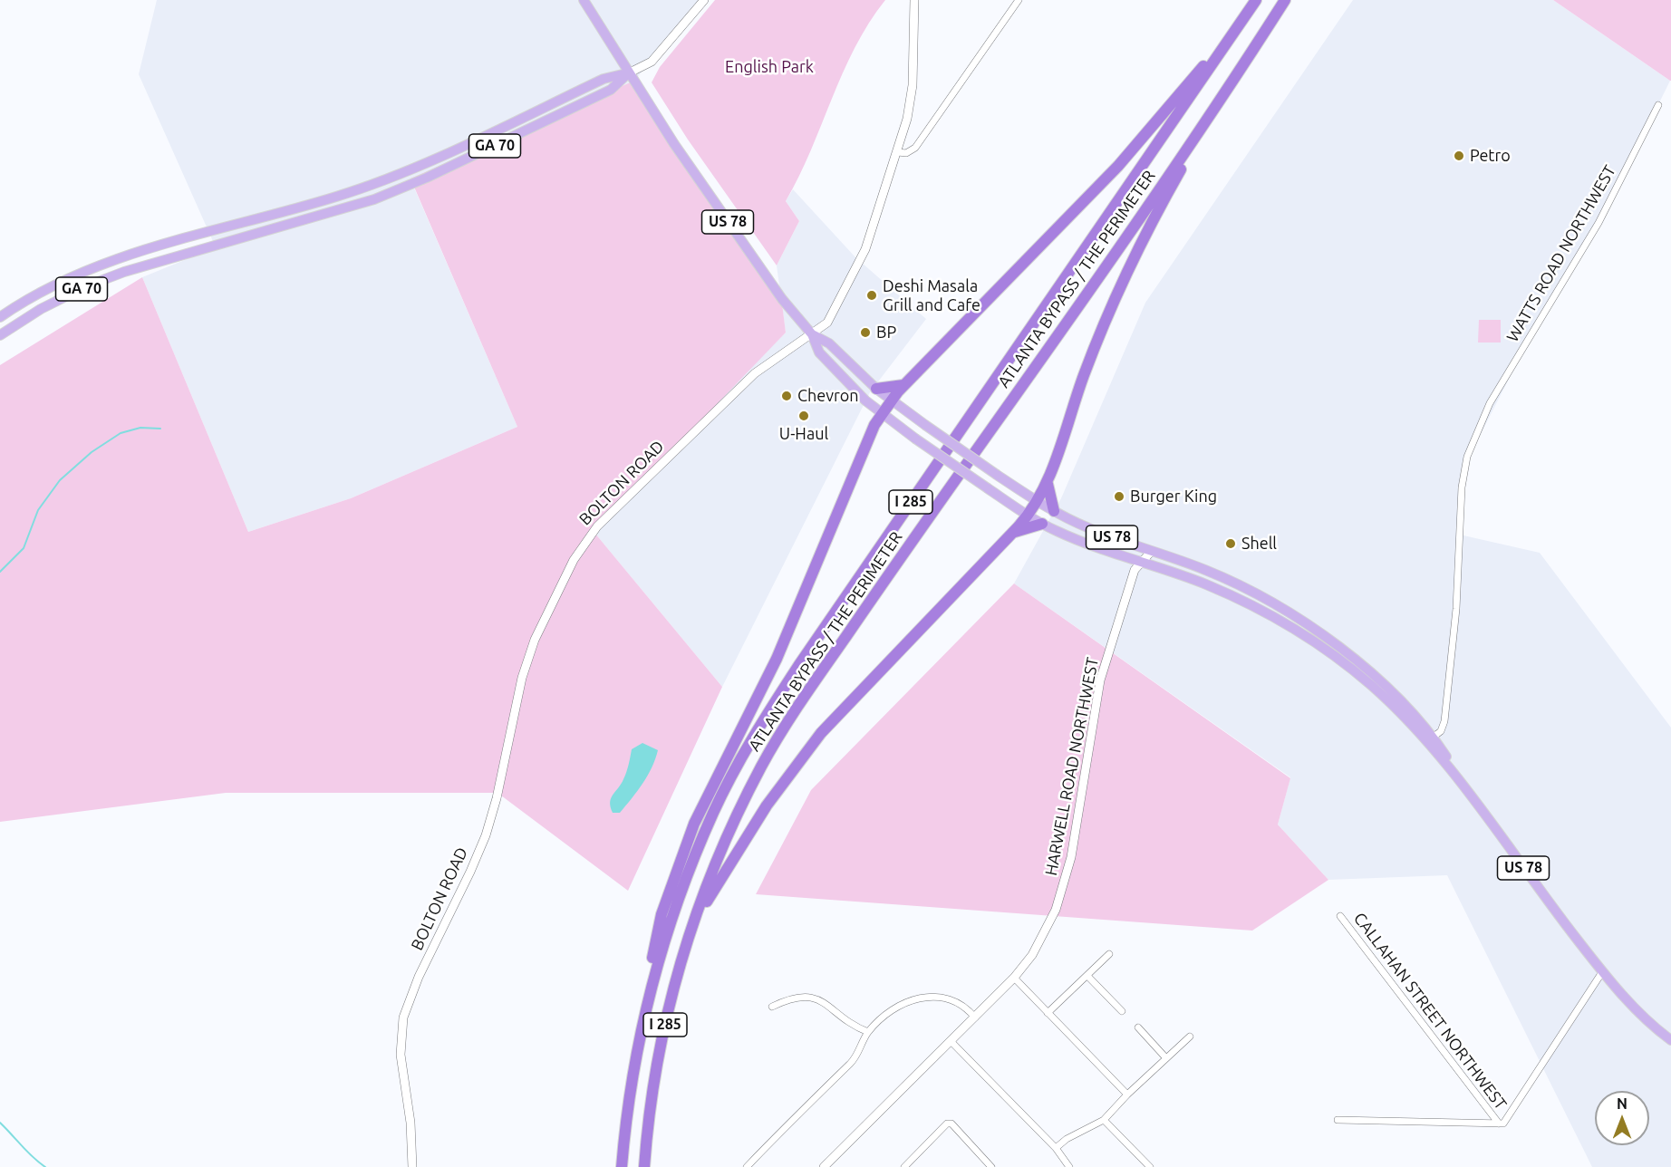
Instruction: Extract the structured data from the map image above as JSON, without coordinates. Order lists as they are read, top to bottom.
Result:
{
  "streets": {
    "highway": ["ATLANTA BYPASS / THE PERIMETER", "I 285"],
    "main road": ["GA 70", "US 78"],
    "street": [
      "WATTS ROAD NORTHWEST",
      "BOLTON ROAD",
      "HARWELL ROAD NORTHWEST",
      "CALLAHAN STREET NORTHWEST"
    ]
  },
  "crossings": [
    ["GA 70", "US 78"],
    ["US 78", "WATTS ROAD NORTHWEST"],
    ["US 78", "BOLTON ROAD"],
    ["US 78", "HARWELL ROAD NORTHWEST"]
  ],
  "parks": ["English Park"],
  "places": [
    "Petro",
    "Deshi Masala Grill and Cafe",
    "BP",
    "Chevron",
    "U-Haul",
    "Burger King",
    "Shell"
  ],
  "north": "top"
}
